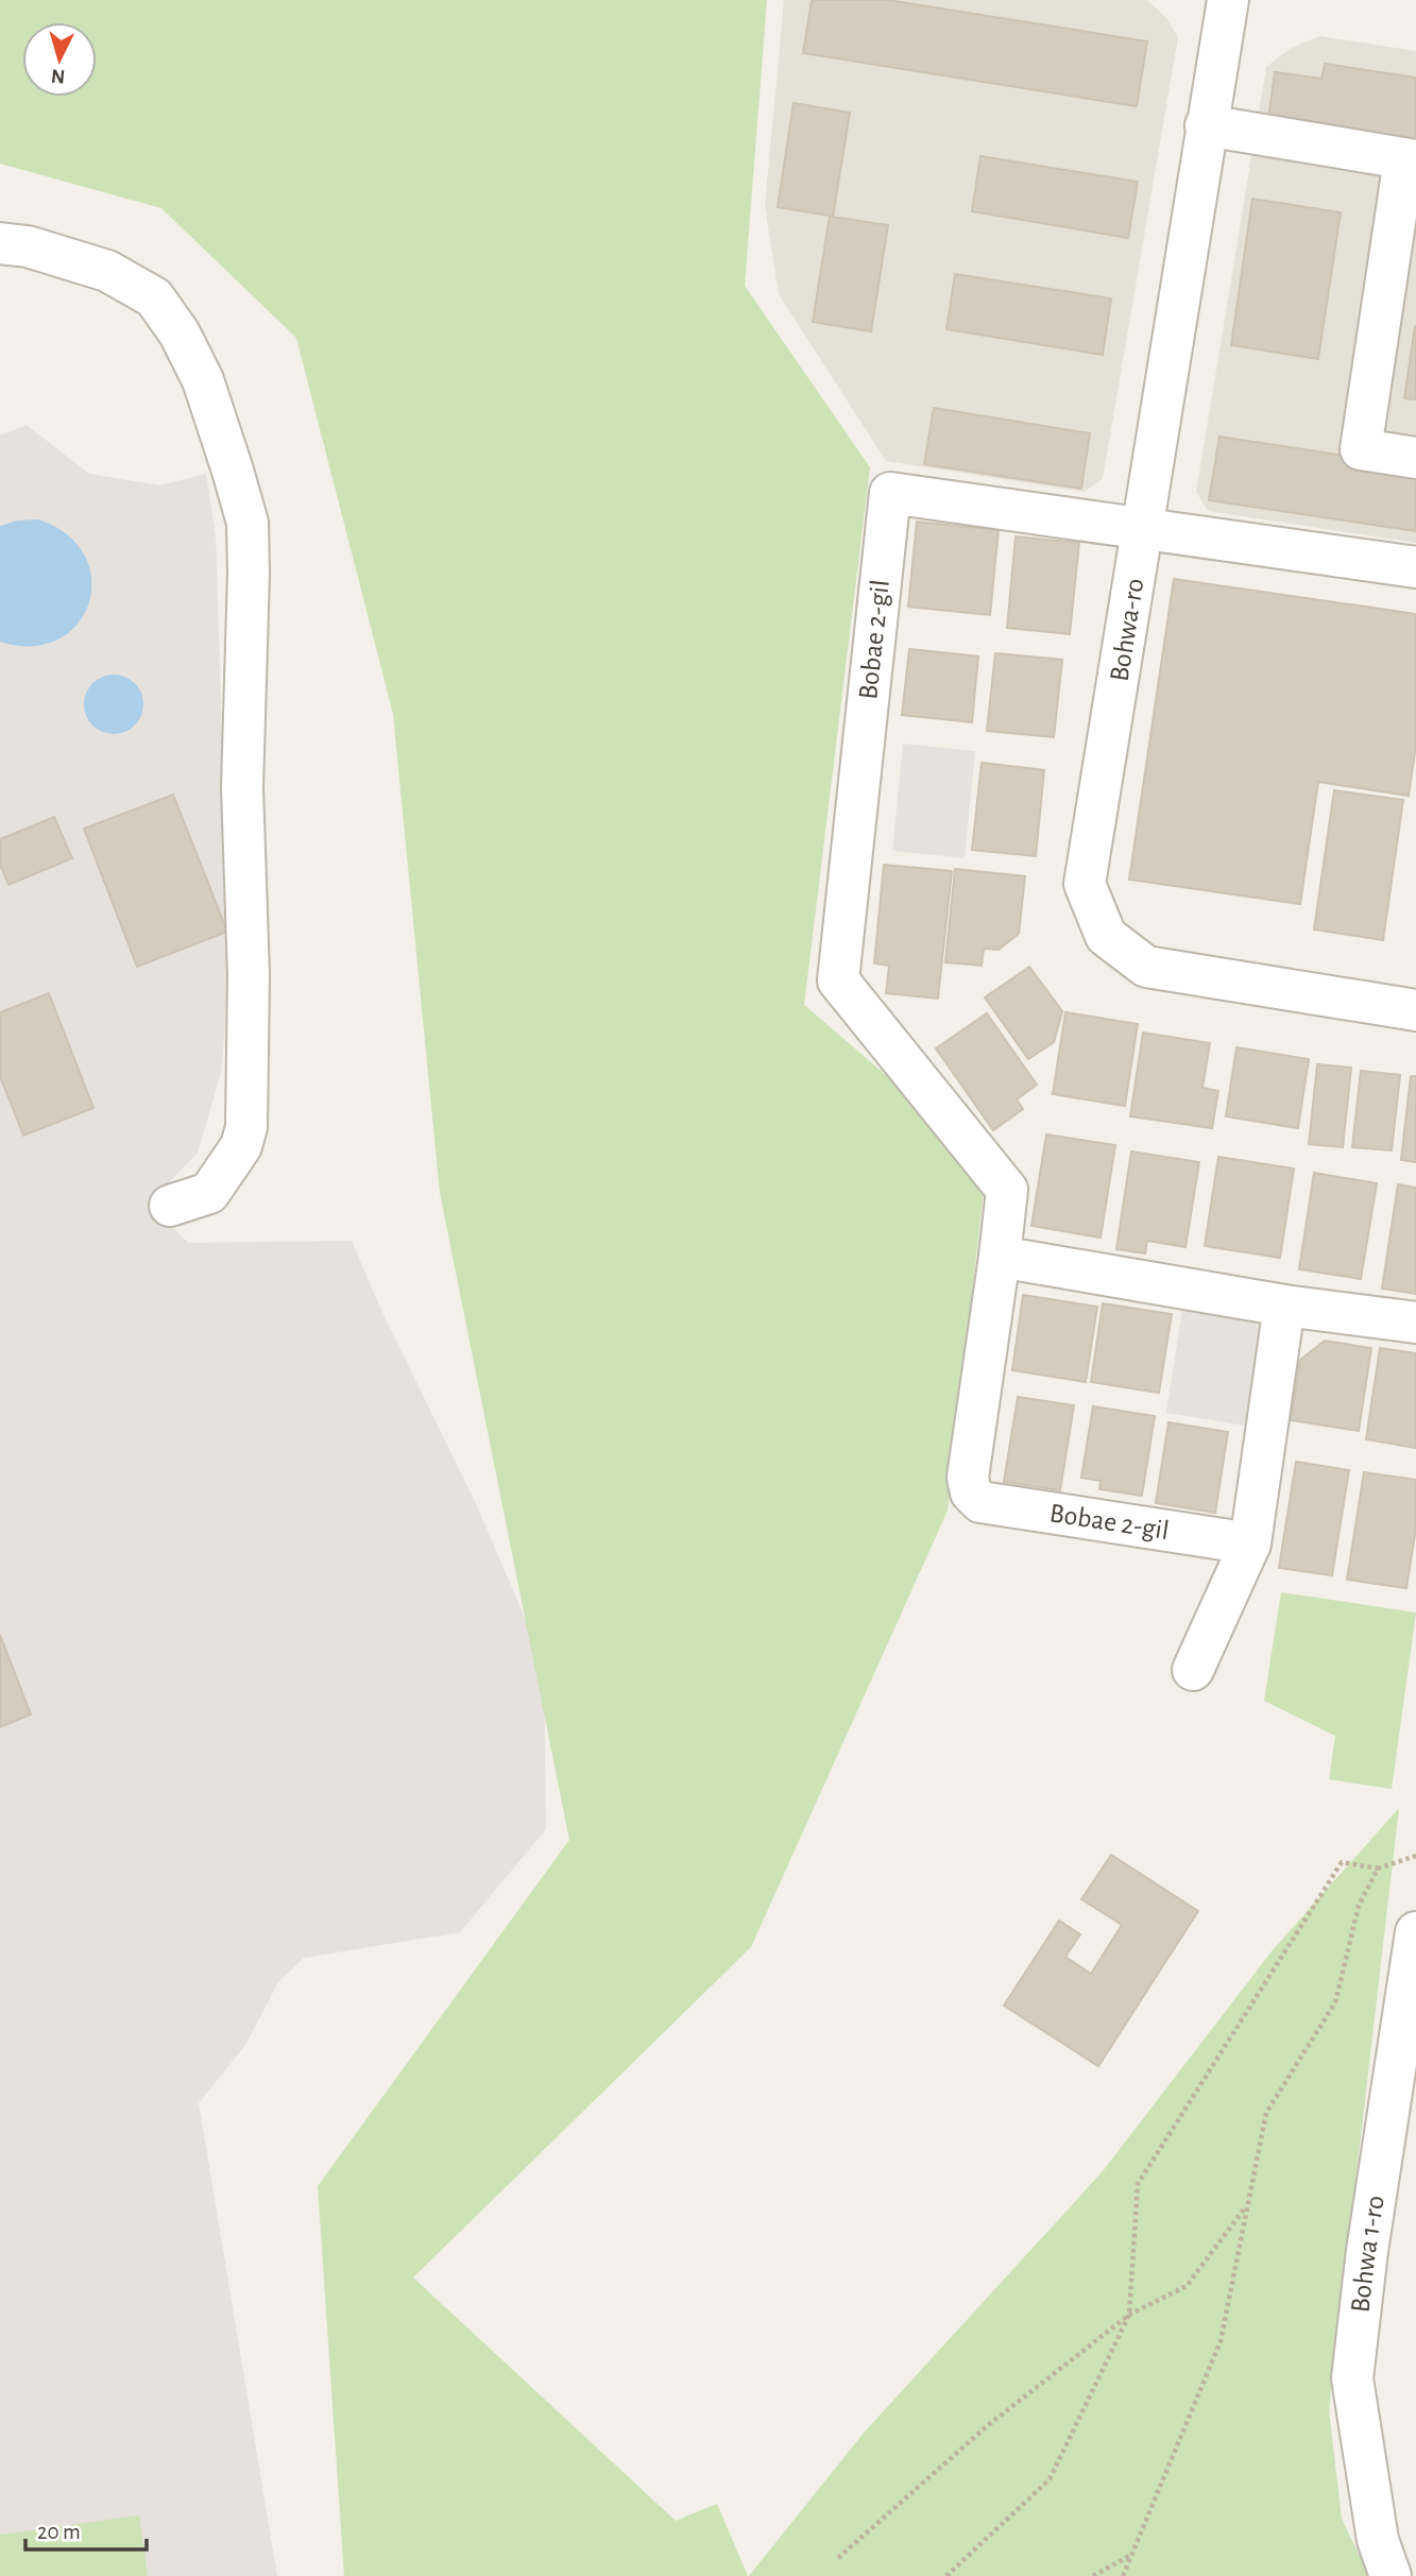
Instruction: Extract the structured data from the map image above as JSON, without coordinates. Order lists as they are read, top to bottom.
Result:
{
  "streets": {
    "street": ["Bohwa-ro", "Bobae 2-gil", "Bohwa 1-ro"]
  },
  "crossings": [
    ["Bohwa-ro", "Bobae 2-gil"]
  ],
  "scale_bar": "20 m",
  "north": "bottom"
}
